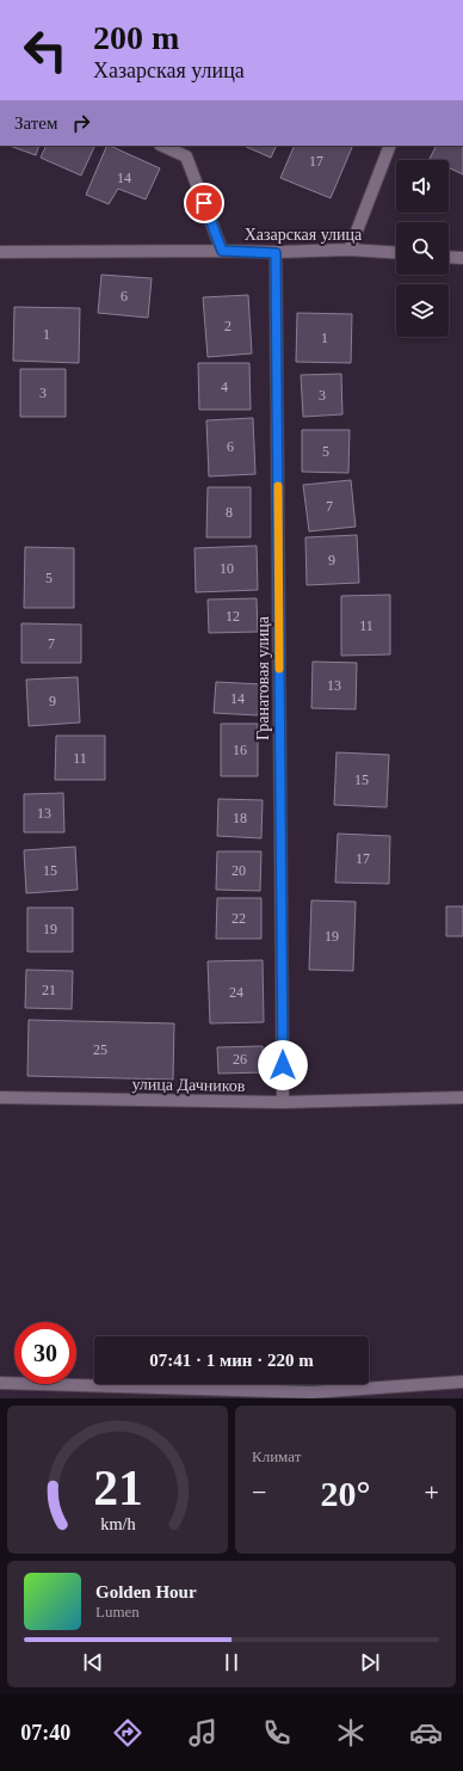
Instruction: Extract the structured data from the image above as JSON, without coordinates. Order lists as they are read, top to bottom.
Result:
{
  "streets": {
    "street": ["Хазарская улица", "Гранатовая улица", "улица Дачников"]
  },
  "crossings": [
    ["Хазарская улица", "Гранатовая улица"],
    ["Гранатовая улица", "улица Дачников"]
  ],
  "house_numbers": [
    "17",
    "14",
    "6",
    "2",
    "1",
    "1",
    "4",
    "3",
    "3",
    "6",
    "5",
    "7",
    "8",
    "9",
    "10",
    "5",
    "12",
    "11",
    "7",
    "13",
    "14",
    "9",
    "16",
    "11",
    "15",
    "13",
    "18",
    "17",
    "15",
    "20",
    "22",
    "19",
    "19",
    "21",
    "24",
    "25",
    "26"
  ],
  "page": {
    "turn": ["200 m", "Хазарская улица"],
    "then": "Затем",
    "limit": "30",
    "trip": "07:41 · 1 мин · 220 m",
    "tile": "Климат",
    "heat": ["−", "20°", "+"],
    "song": ["Golden Hour", "Lumen"],
    "tabs": "07:40",
    "gauge": ["21", "km/h"]
  }
}
